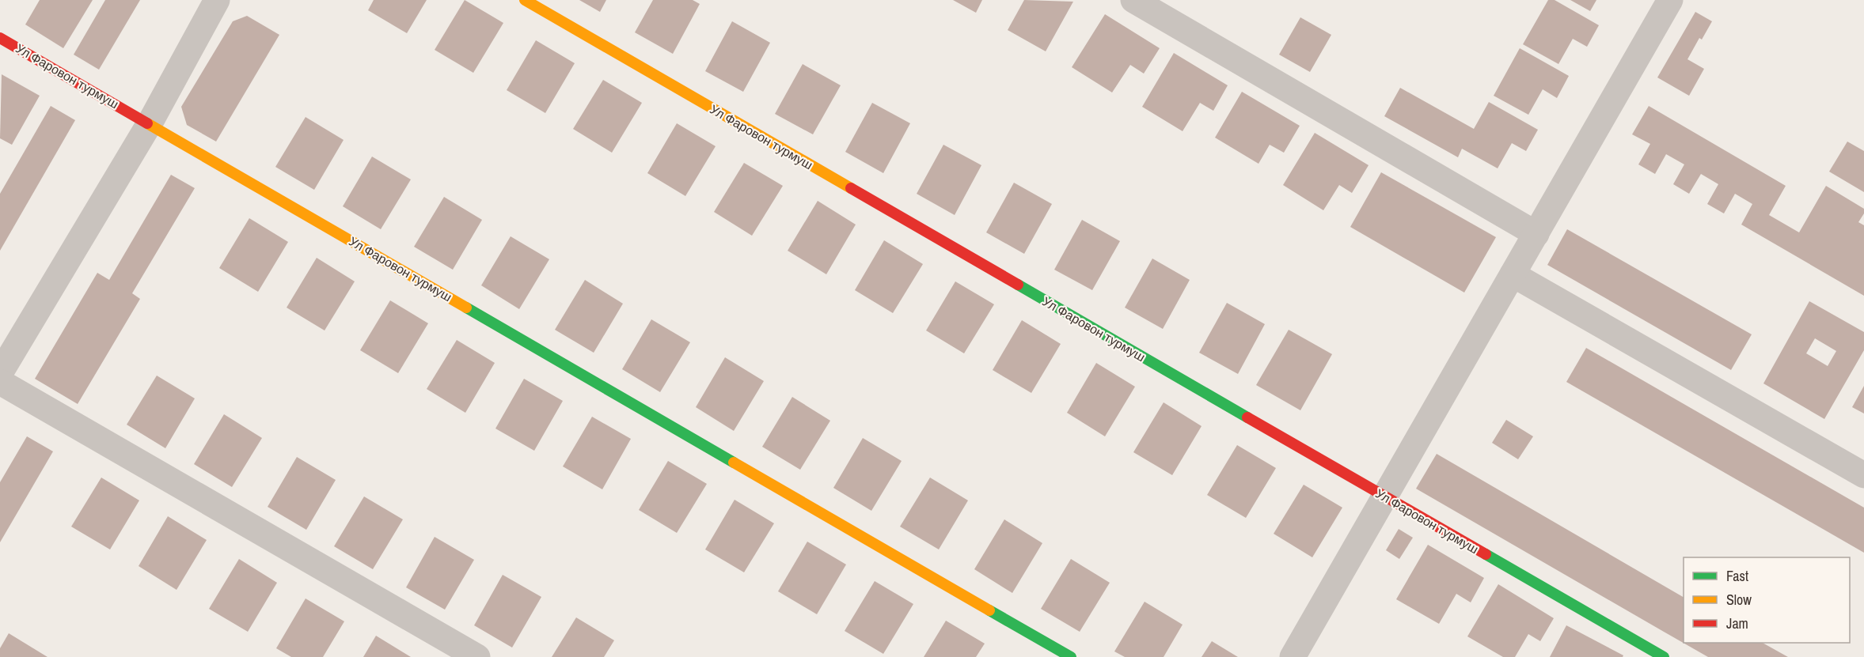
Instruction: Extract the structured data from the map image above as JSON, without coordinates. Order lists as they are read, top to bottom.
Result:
{
  "streets": {
    "street": ["Ул Фаровон турмуш"]
  },
  "legend": ["Fast", "Slow", "Jam"]
}
